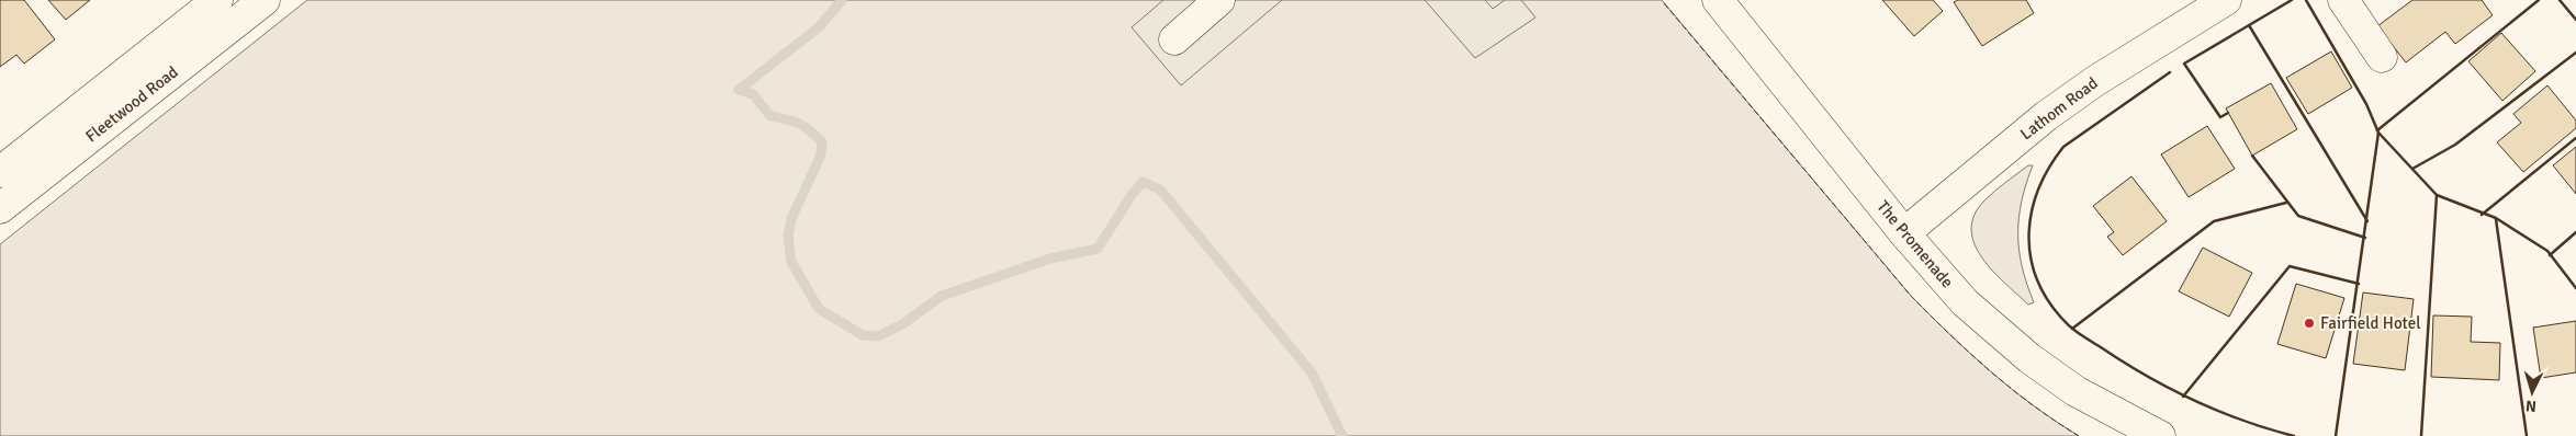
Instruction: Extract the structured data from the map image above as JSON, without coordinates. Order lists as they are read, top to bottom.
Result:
{
  "streets": {
    "street": ["Fleetwood Road", "Lathom Road", "The Promenade"]
  },
  "crossings": [
    ["Lathom Road", "The Promenade"]
  ],
  "places": ["Fairfield Hotel"],
  "north": "bottom"
}
